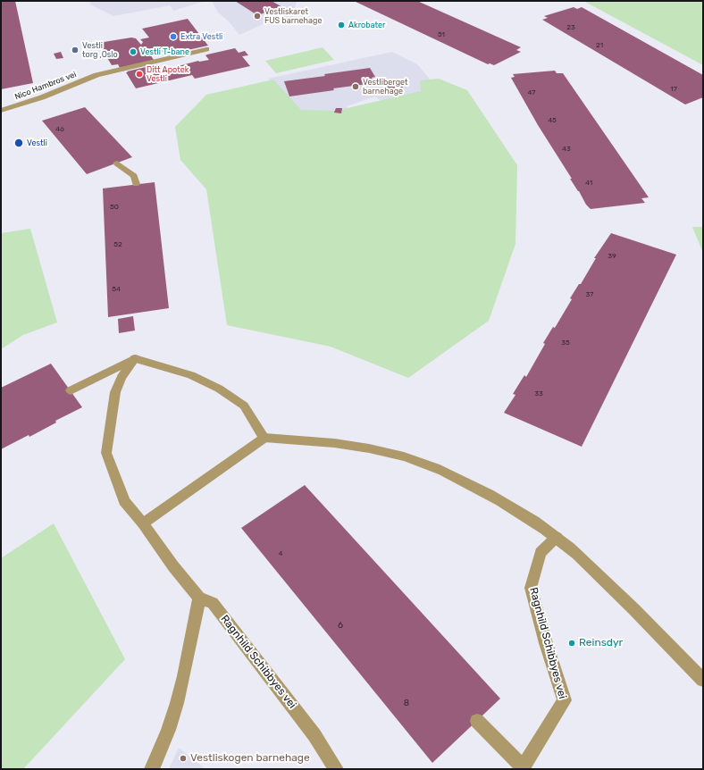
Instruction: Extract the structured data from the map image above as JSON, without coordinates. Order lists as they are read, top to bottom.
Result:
{
  "streets": {
    "street": ["Nico Hambros vei", "Ragnhild Schibbyes vei"]
  },
  "places": [
    "Vestliskaret FUS barnehage",
    "Akrobater",
    "Extra Vestli",
    "Vestli torg ,Oslo",
    "Vestli T-bane",
    "Ditt Apotek Vestli",
    "Vestliberget barnehage",
    "Vestli",
    "Reinsdyr",
    "Vestliskogen barnehage"
  ],
  "house_numbers": [
    "23",
    "51",
    "21",
    "17",
    "47",
    "45",
    "46",
    "43",
    "41",
    "50",
    "52",
    "39",
    "54",
    "37",
    "35",
    "33",
    "4",
    "6",
    "8"
  ]
}
